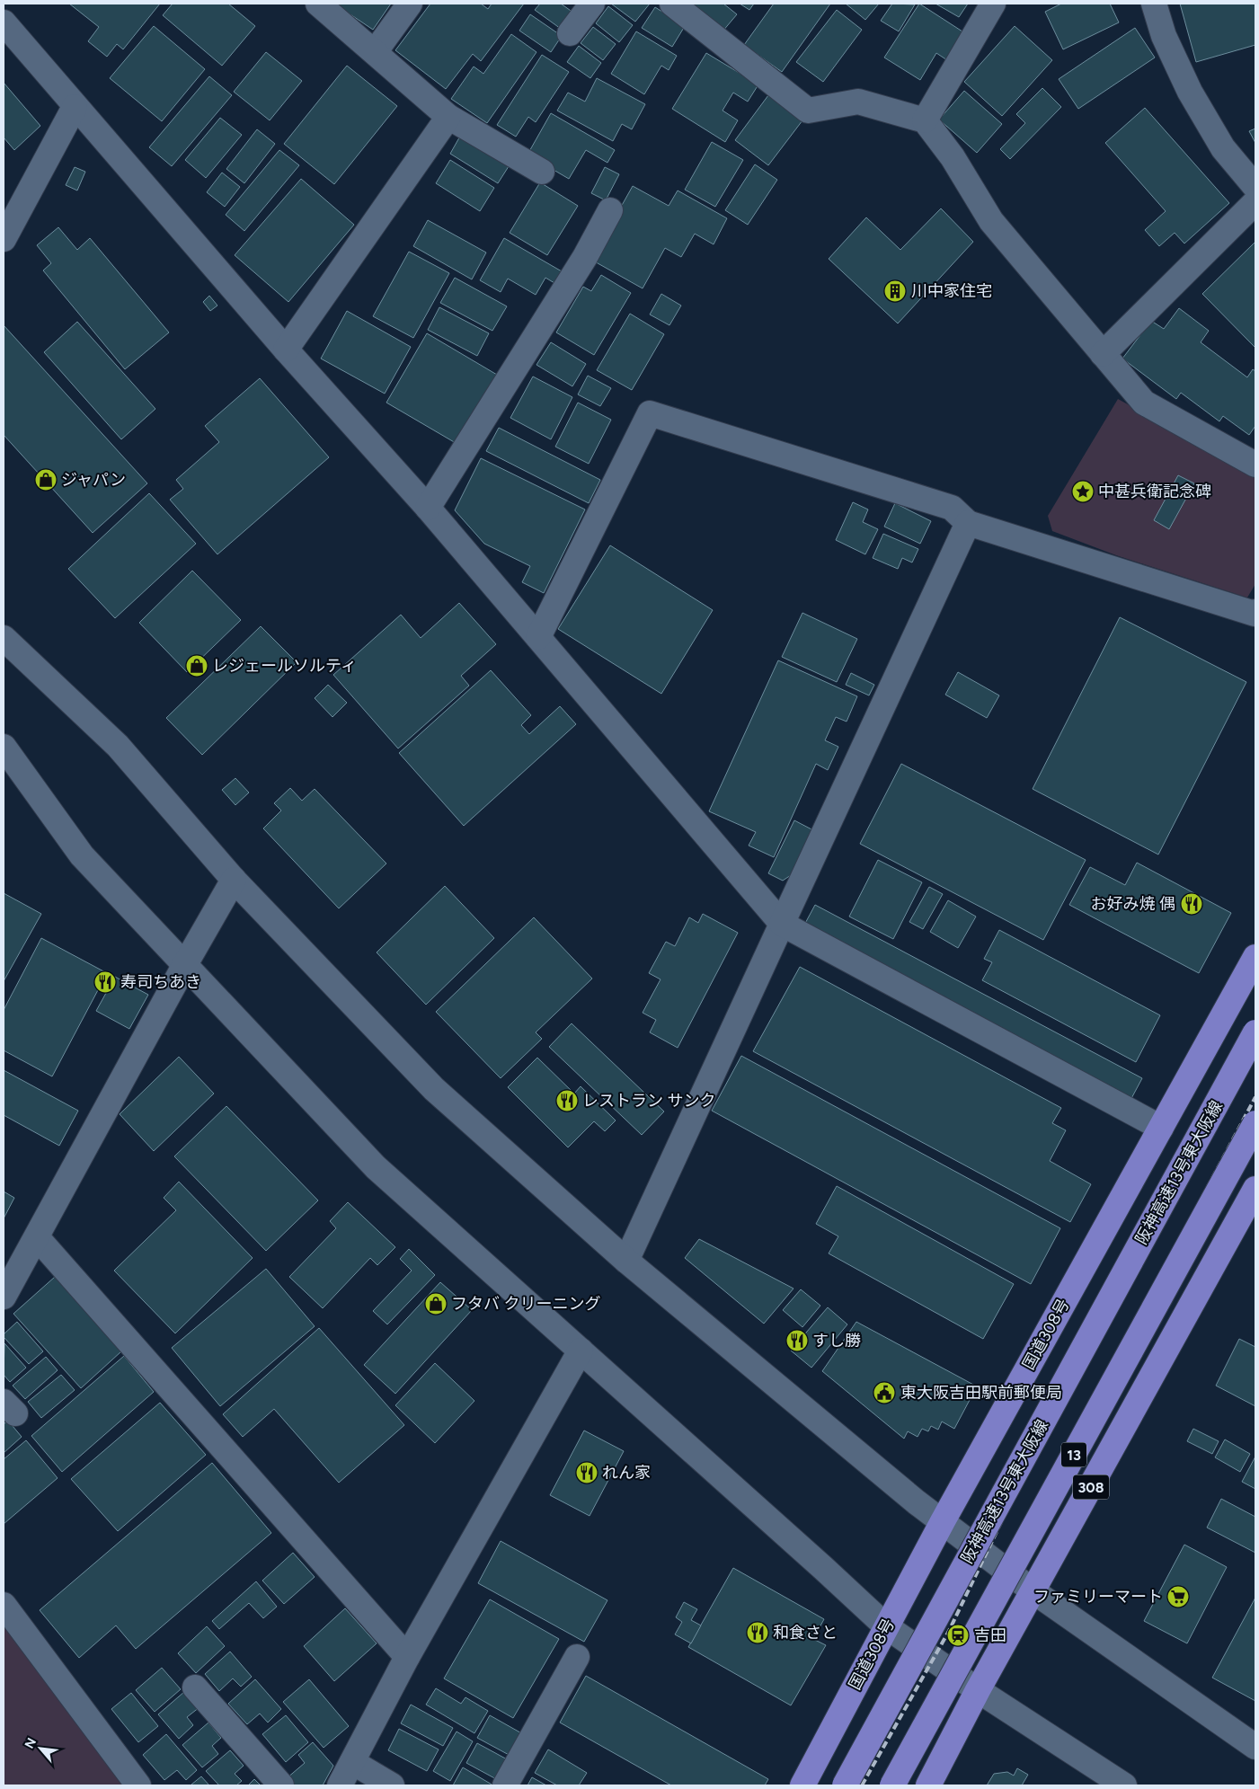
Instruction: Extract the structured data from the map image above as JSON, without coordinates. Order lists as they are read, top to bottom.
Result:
{
  "streets": {
    "highway": [
      "阪神高速13号東大阪線",
      "国道308号",
      "13",
      "308"
    ]
  },
  "places": {
    "building": ["川中家住宅"],
    "shop": ["ジャパン", "レジェールソルティ", "フタバ クリーニング"],
    "place": ["中甚兵衛記念碑"],
    "restaurant": [
      "お好み焼 偶",
      "寿司ちあき",
      "レストラン サンク",
      "すし勝",
      "れん家",
      "和食さと"
    ],
    "public building": ["東大阪吉田駅前郵便局"],
    "supermarket": ["ファミリーマート"],
    "station": ["吉田"]
  },
  "north": "top left"
}
